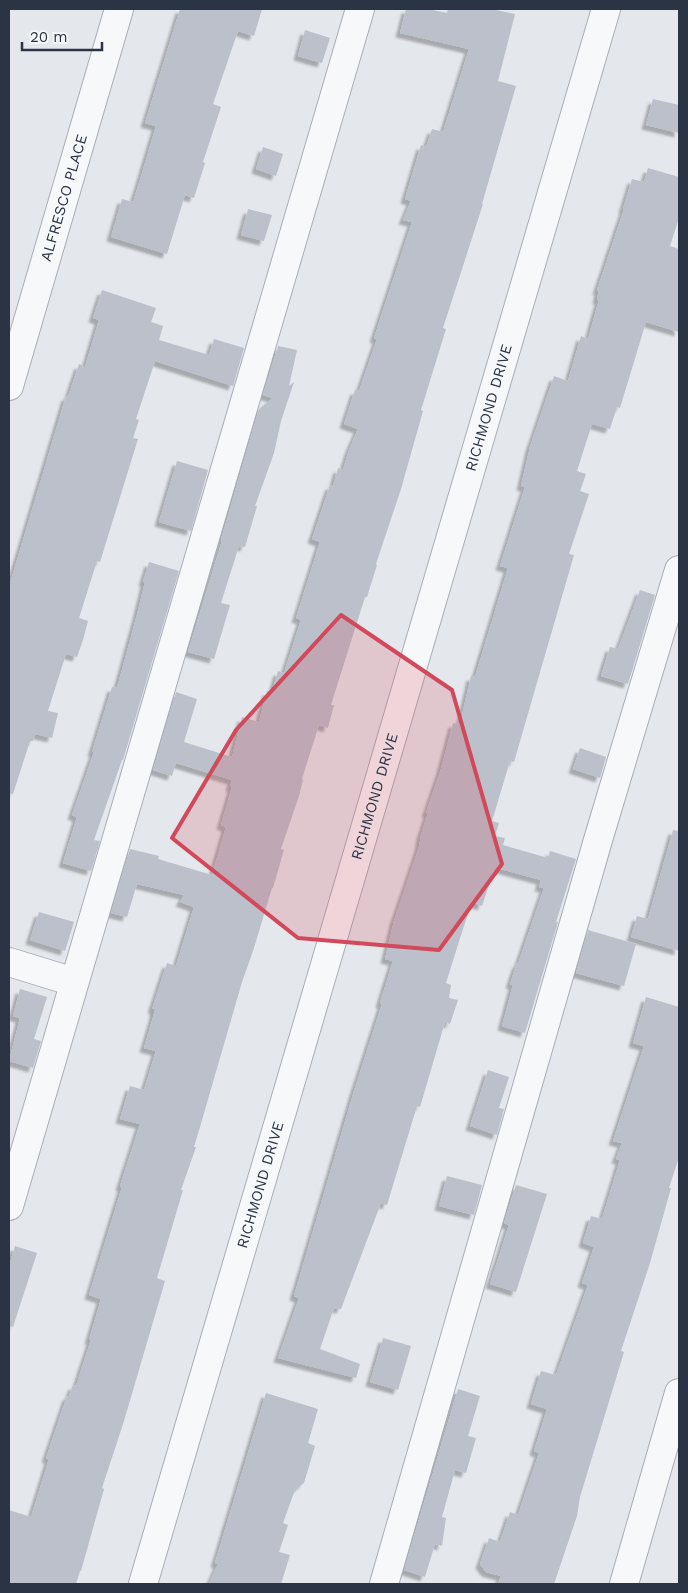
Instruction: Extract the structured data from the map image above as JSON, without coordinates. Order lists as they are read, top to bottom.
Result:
{
  "streets": {
    "street": ["ALFRESCO PLACE", "RICHMOND DRIVE"]
  },
  "scale_bar": "20 m"
}
